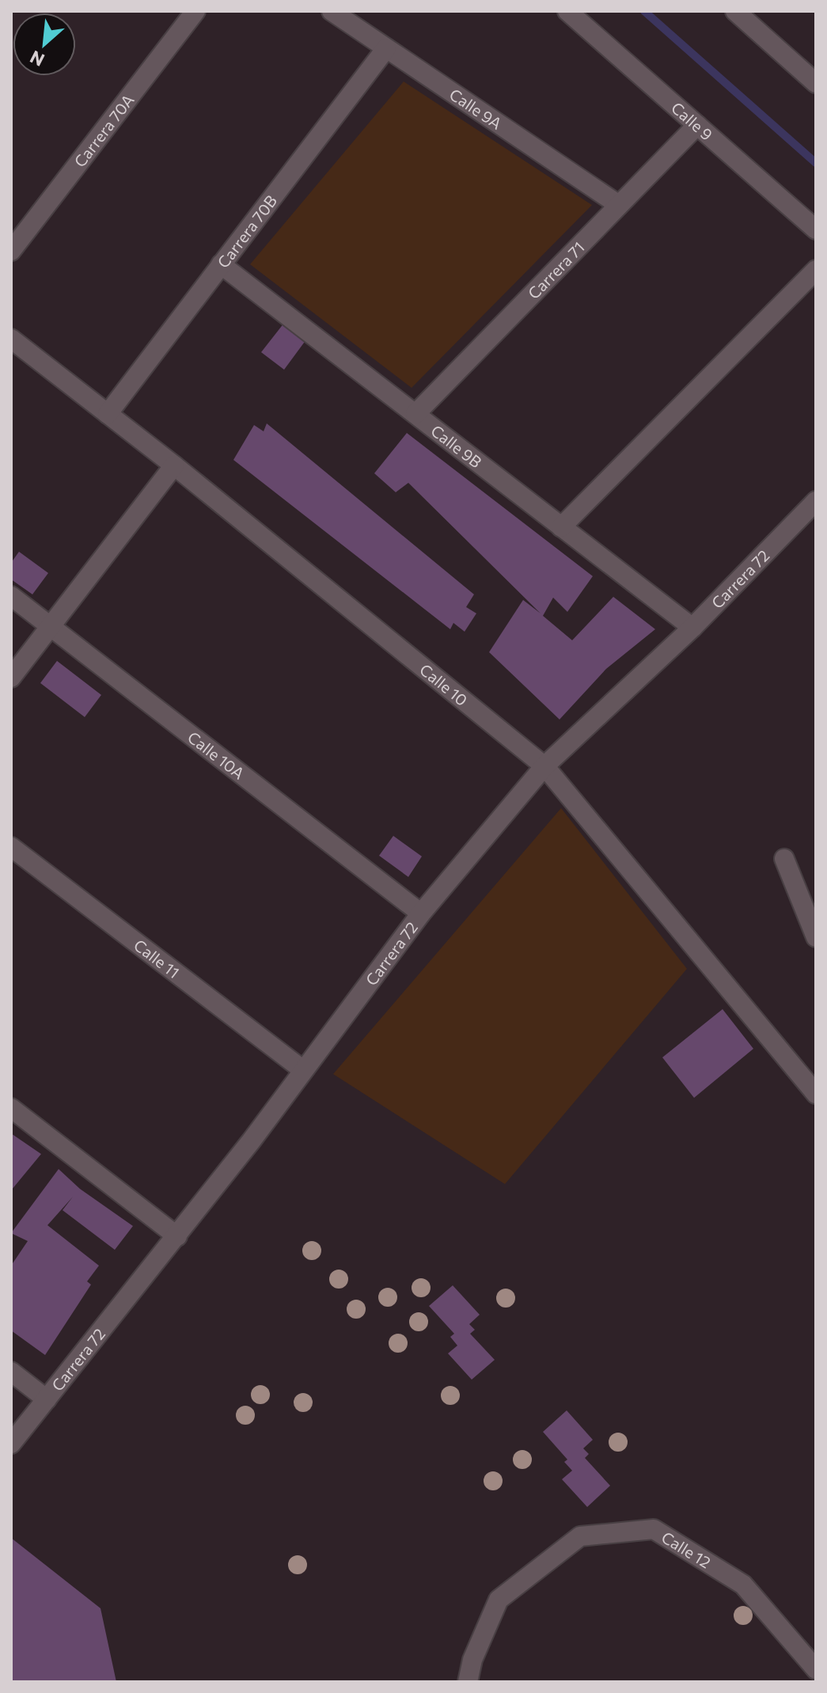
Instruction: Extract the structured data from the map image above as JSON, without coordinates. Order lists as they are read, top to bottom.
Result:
{
  "streets": {
    "street": [
      "Calle 9A",
      "Calle 9",
      "Carrera 70A",
      "Carrera 70B",
      "Carrera 71",
      "Calle 9B",
      "Carrera 72",
      "Calle 10",
      "Calle 10A",
      "Calle 11",
      "Calle 12"
    ]
  },
  "crossings": [
    ["Calle 9A", "Carrera 70B"],
    ["Calle 9A", "Carrera 71"],
    ["Calle 9", "Carrera 71"],
    ["Carrera 70B", "Calle 9B"],
    ["Carrera 70B", "Calle 10"],
    ["Carrera 71", "Calle 9B"],
    ["Calle 9B", "Carrera 72"],
    ["Carrera 72", "Calle 10"],
    ["Carrera 72", "Calle 10A"],
    ["Carrera 72", "Calle 11"]
  ],
  "north": "bottom left"
}
